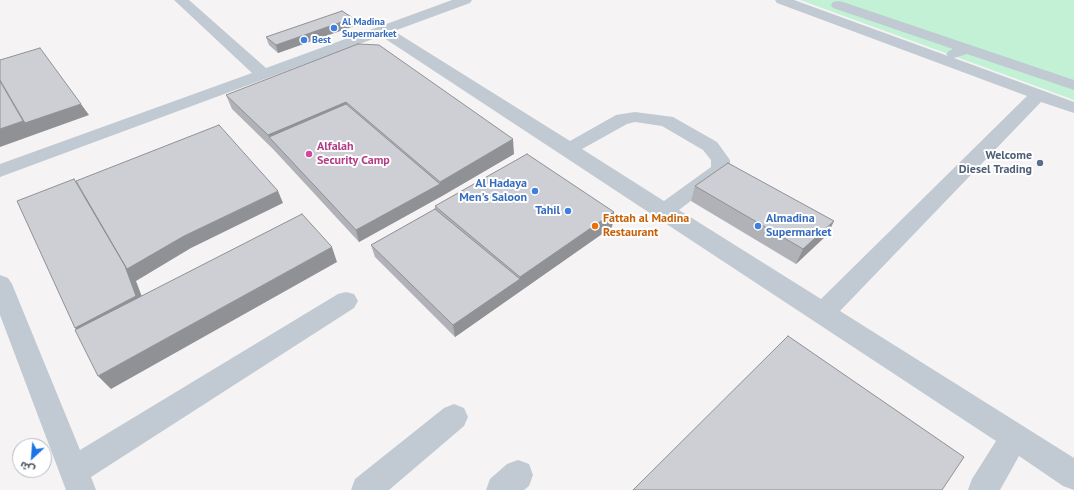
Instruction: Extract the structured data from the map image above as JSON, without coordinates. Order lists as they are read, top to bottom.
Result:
{
  "places": [
    "Al Madina Supermarket",
    "Best",
    "Alfalah Security Camp",
    "Welcome Diesel Trading",
    "Al Hadaya Men's Saloon",
    "Tahil",
    "Fattah al Madina Restaurant",
    "Almadina Supermarket"
  ],
  "north": "bottom left"
}
